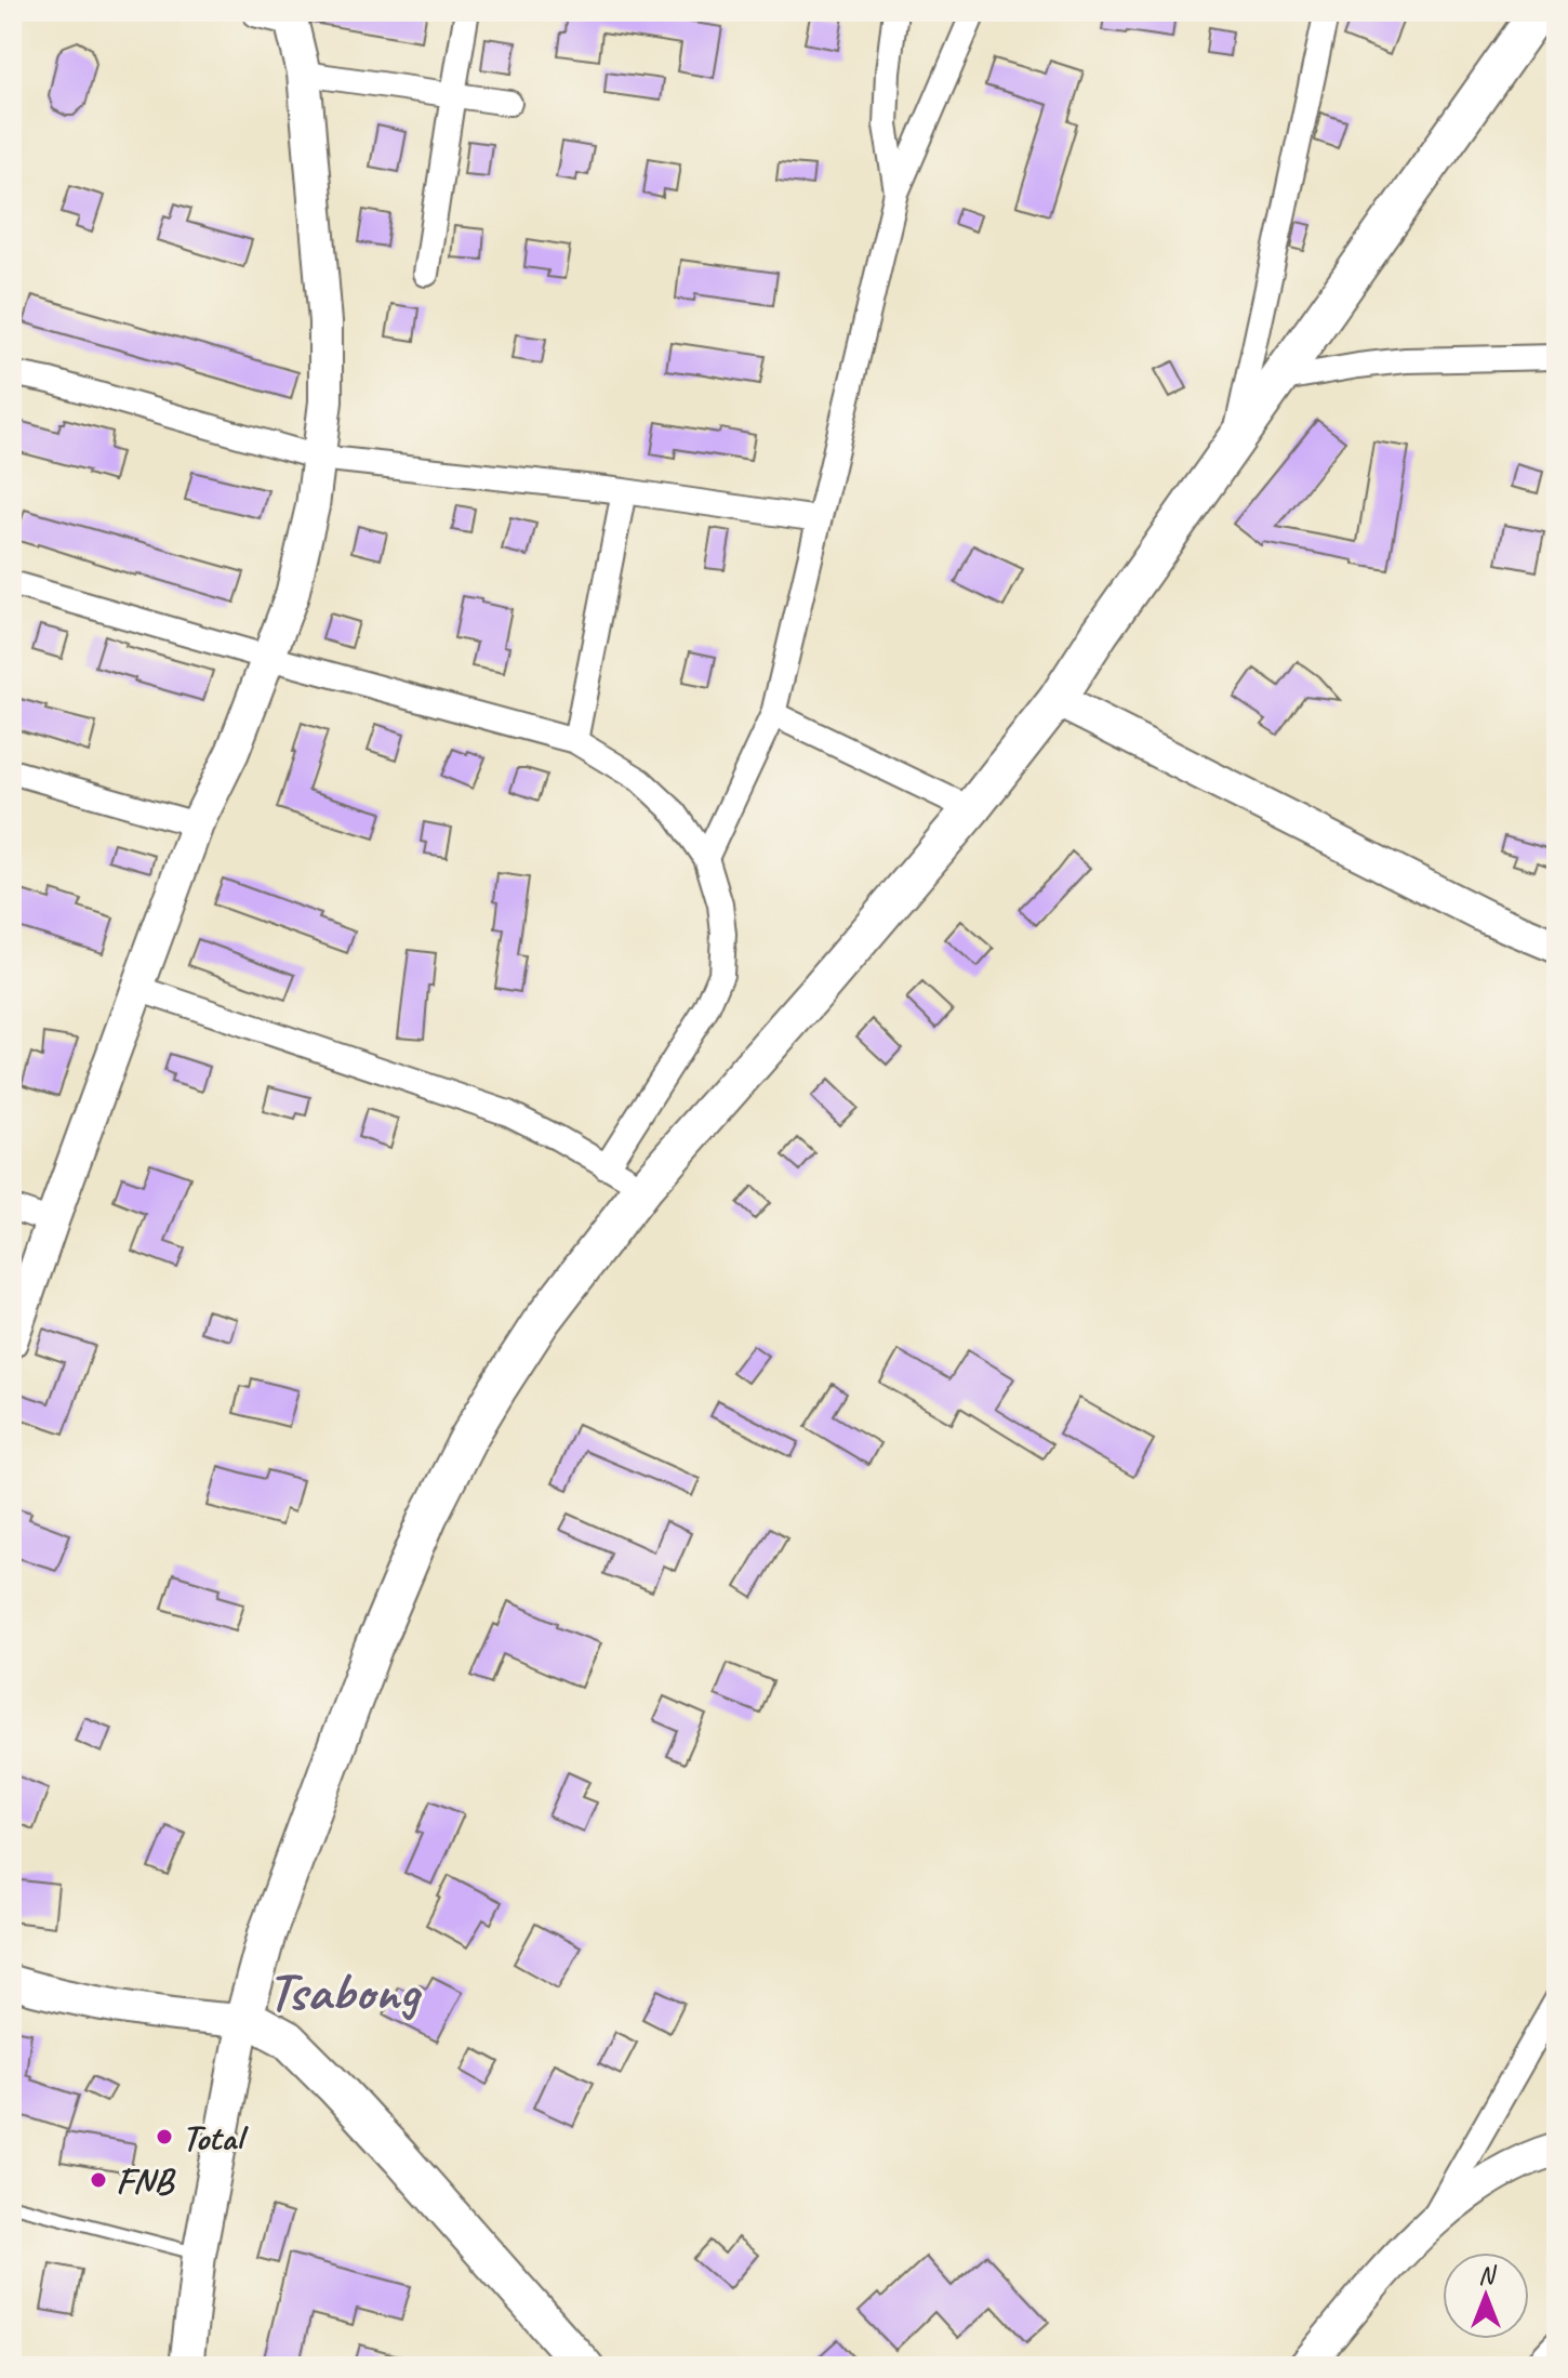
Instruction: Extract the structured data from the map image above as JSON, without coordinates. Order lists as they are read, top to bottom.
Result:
{
  "districts": ["Tsabong"],
  "places": ["Total", "FNB"],
  "north": "top"
}
